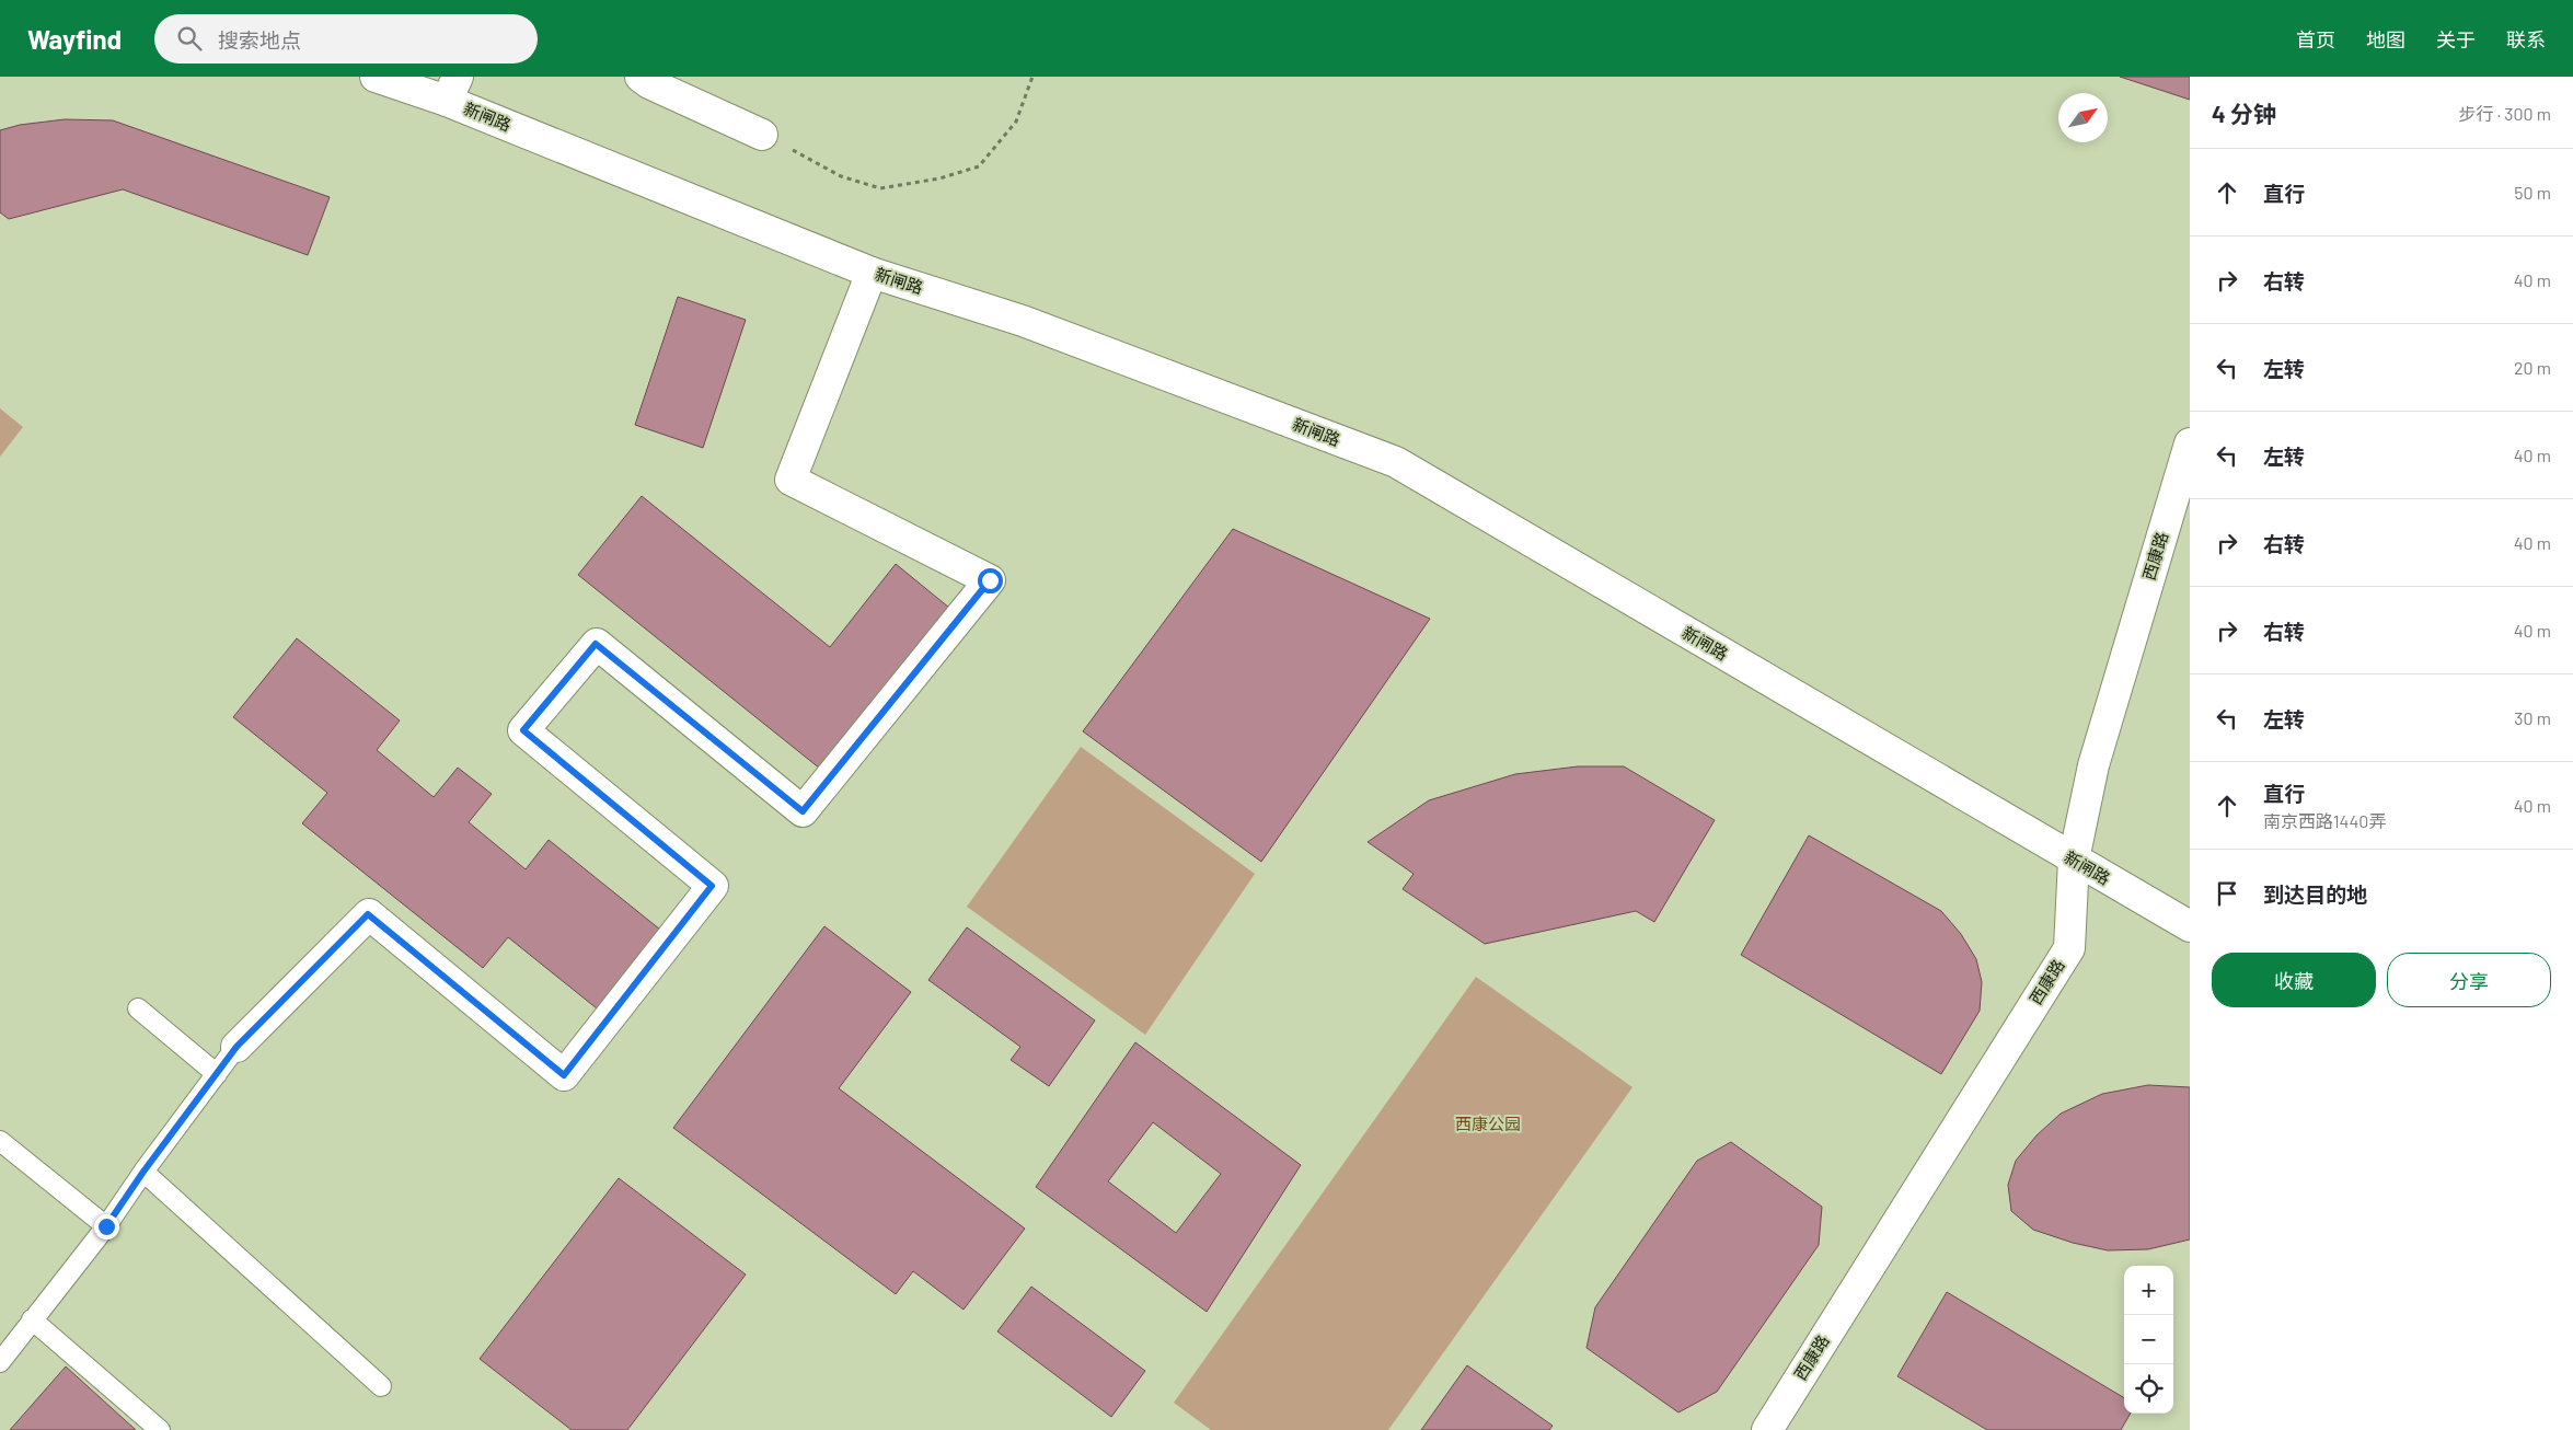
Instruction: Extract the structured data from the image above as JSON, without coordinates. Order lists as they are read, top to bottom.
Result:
{
  "streets": {
    "street": ["新闸路", "西康路"]
  },
  "crossings": [
    ["新闸路", "西康路"]
  ],
  "parks": ["西康公园"],
  "north": "top right",
  "page": {
    "header": "Wayfind",
    "search": "搜索地点",
    "nav": [
      "首页",
      "地图",
      "关于",
      "联系"
    ],
    "heading": ["4 分钟", "步行 · 300 m"],
    "list": [
      ["直行", "50 m"],
      ["右转", "40 m"],
      ["左转", "20 m"],
      ["左转", "40 m"],
      ["右转", "40 m"],
      ["右转", "40 m"],
      ["左转", "30 m"],
      ["直行", "南京西路1440弄", "40 m"],
      "到达目的地"
    ],
    "buttons": ["收藏", "分享"],
    "map_buttons": ["+", "−"]
  }
}
